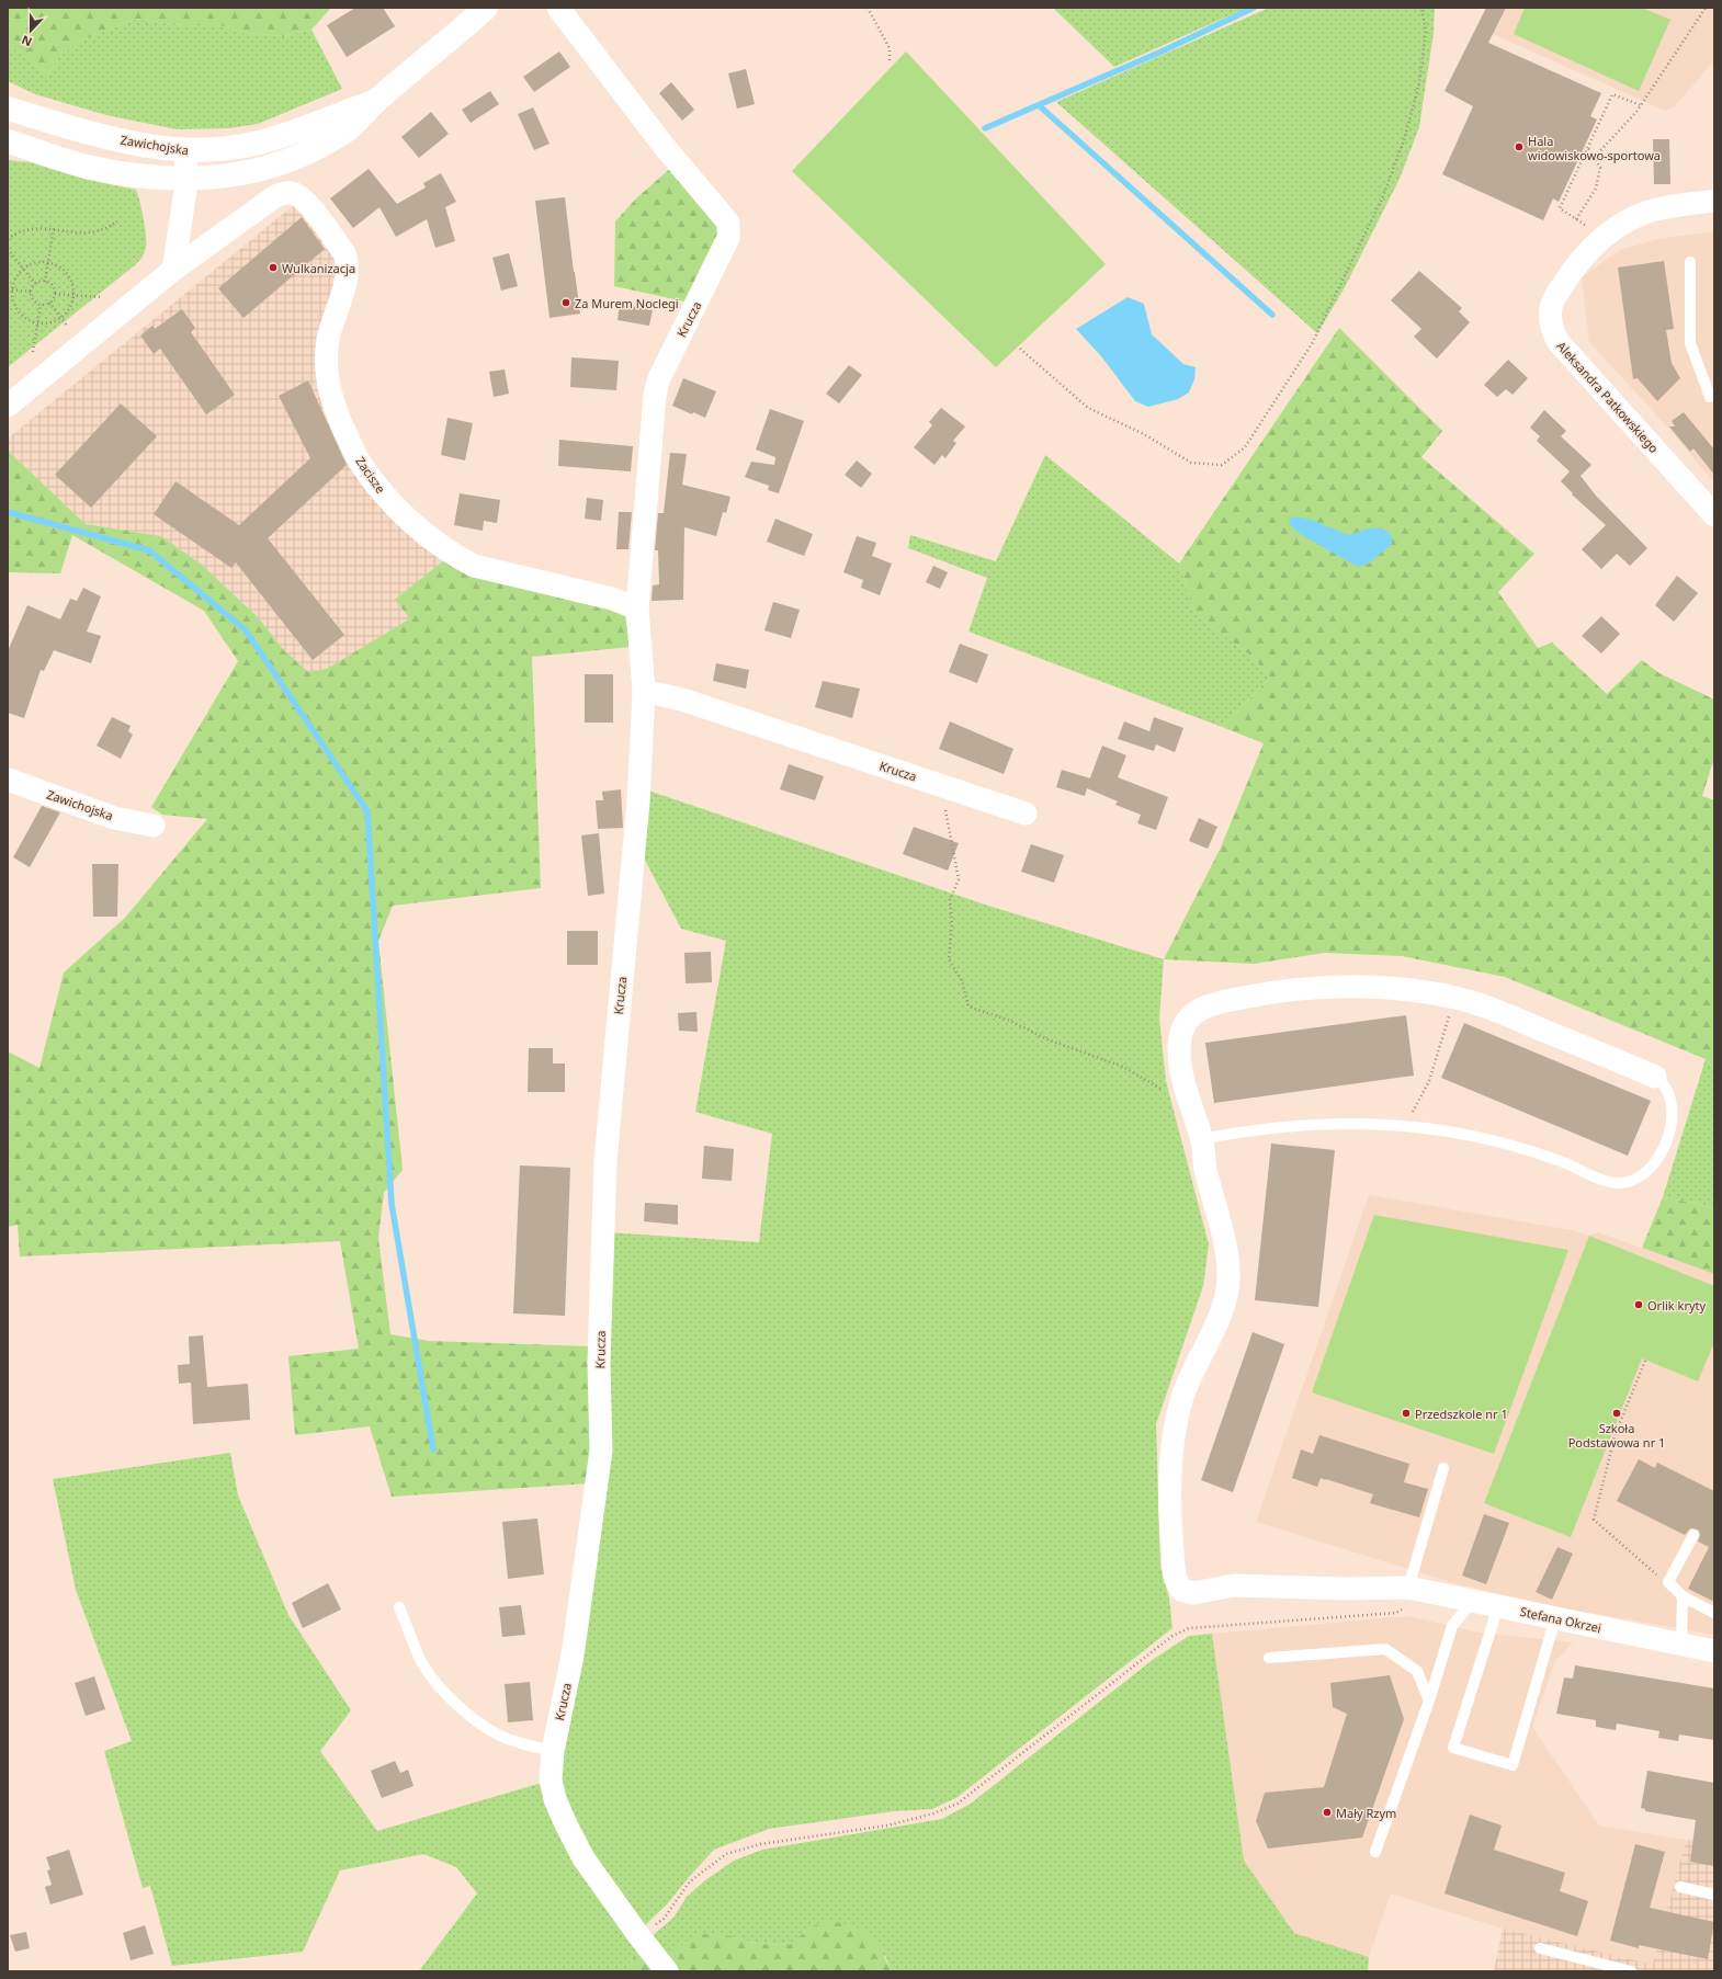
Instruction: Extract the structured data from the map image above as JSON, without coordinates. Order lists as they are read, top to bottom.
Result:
{
  "streets": {
    "street": [
      "Zawichojska",
      "Krucza",
      "Aleksandra Patkowskiego",
      "Zacisze",
      "Stefana Okrzei"
    ]
  },
  "crossings": [
    ["Krucza", "Zacisze"]
  ],
  "places": [
    "Hala widowiskowo-sportowa",
    "Wulkanizacja",
    "Za Murem Noclegi",
    "Orlik kryty",
    "Przedszkole nr 1",
    "Szkoła Podstawowa nr 1",
    "Mały Rzym"
  ],
  "north": "bottom"
}
